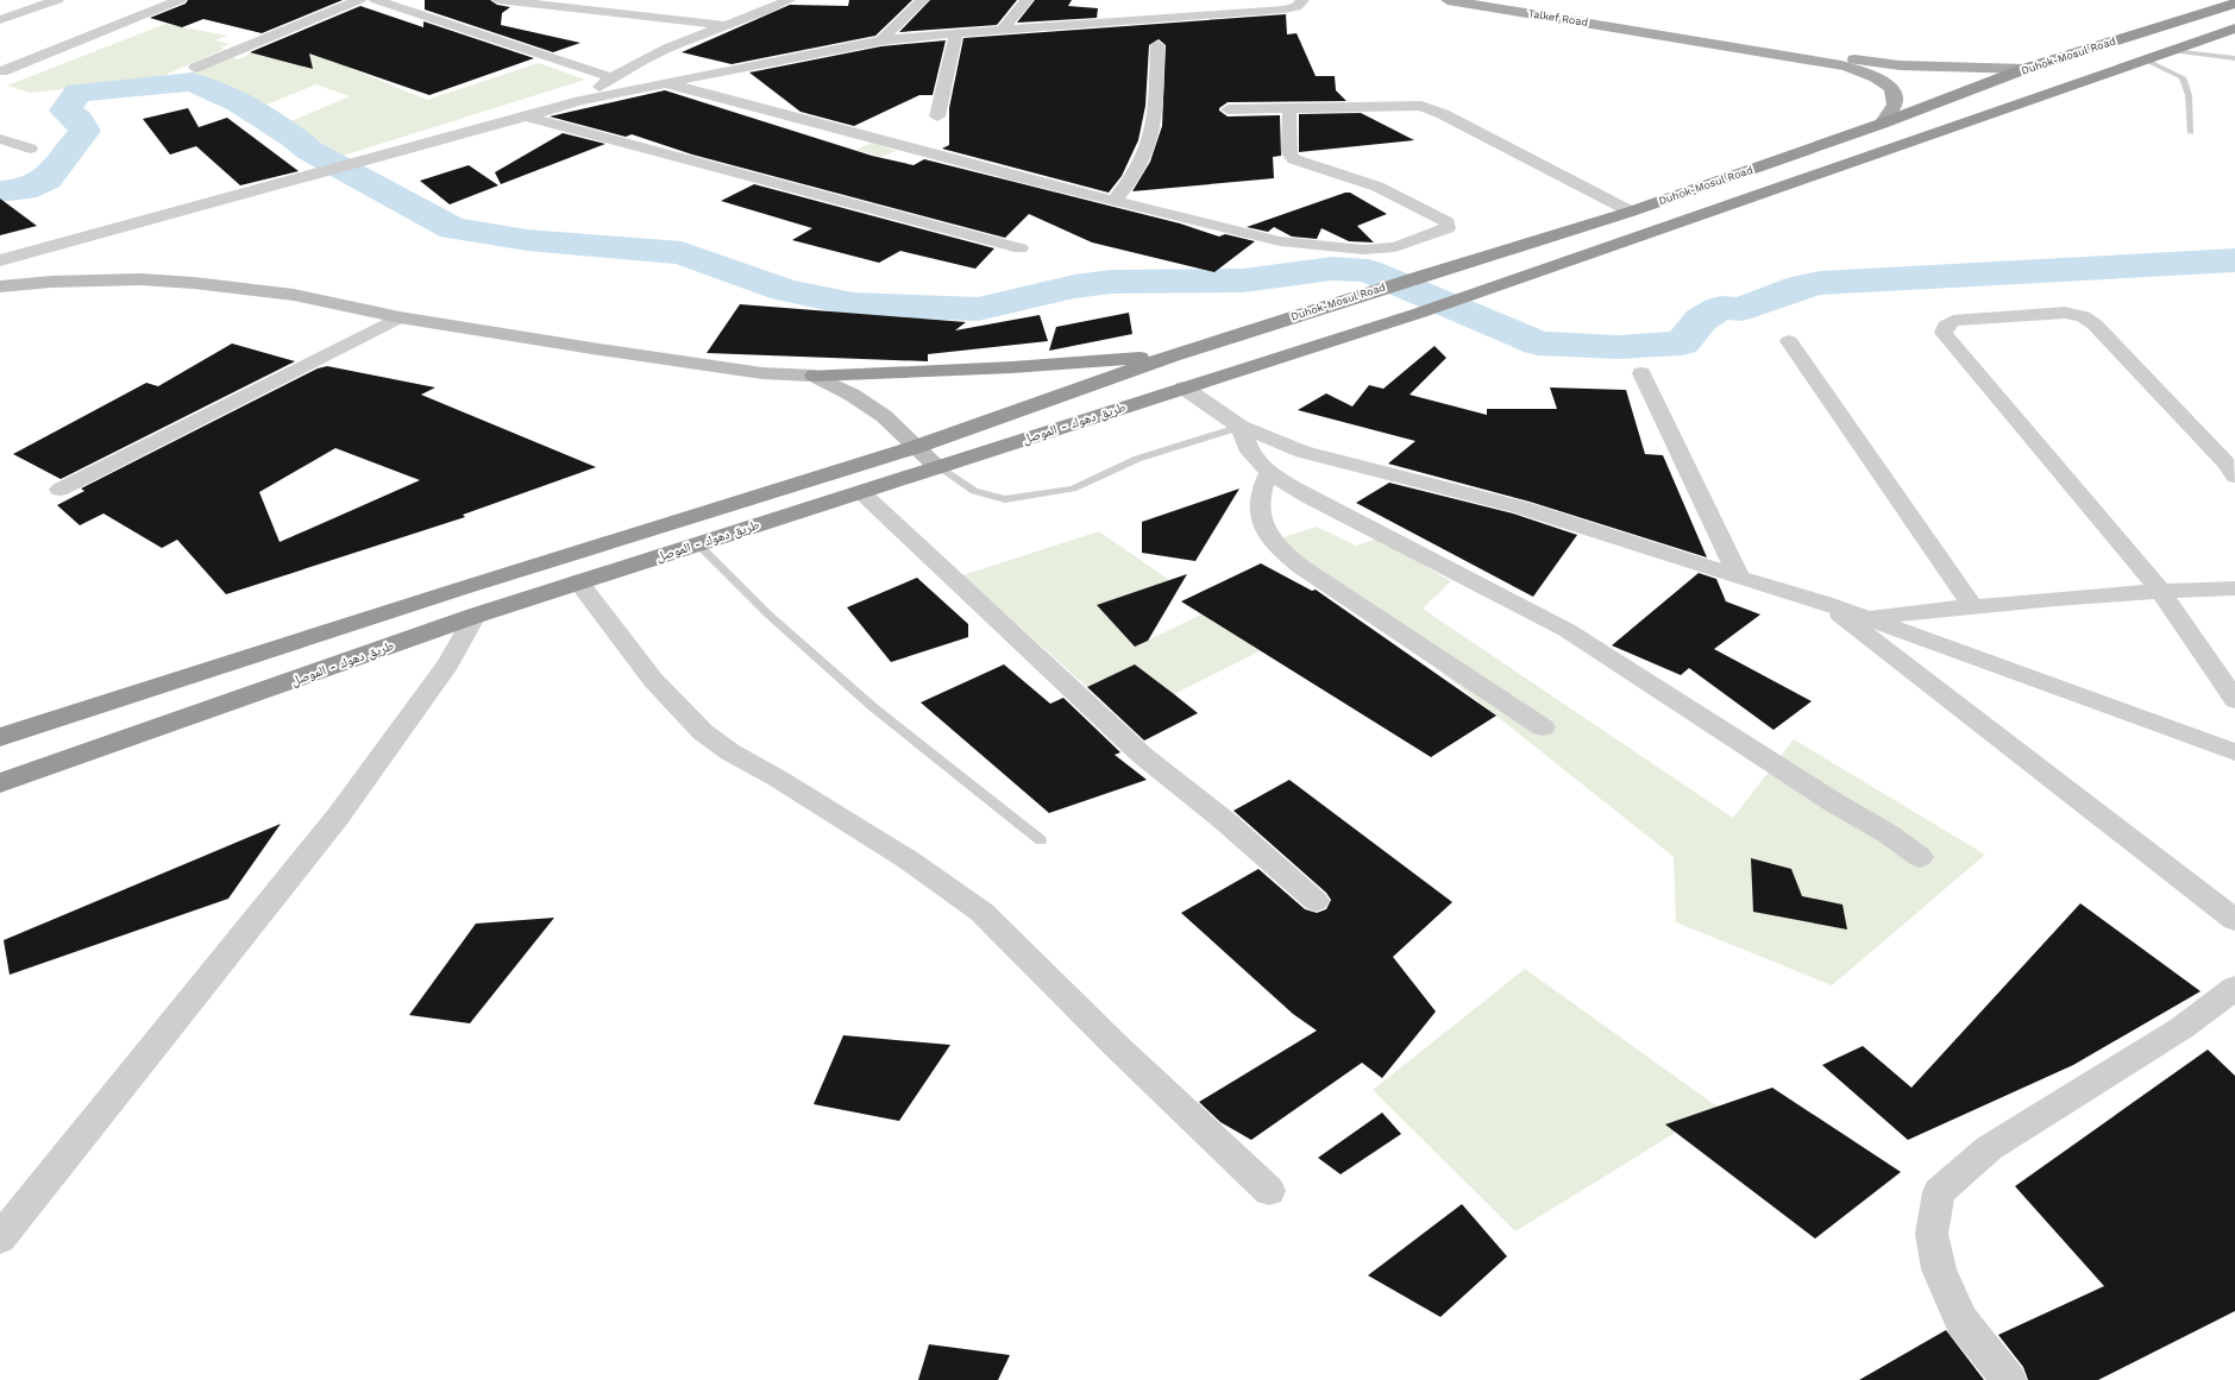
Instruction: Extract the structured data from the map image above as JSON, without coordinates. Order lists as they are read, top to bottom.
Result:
{
  "streets": {
    "highway": ["Duhok-Mosul Road", "طريق دهوك - الموصل"],
    "main road": ["Talkef Road"]
  },
  "crossings": [
    ["Duhok-Mosul Road", "طريق دهوك - الموصل"]
  ]
}
